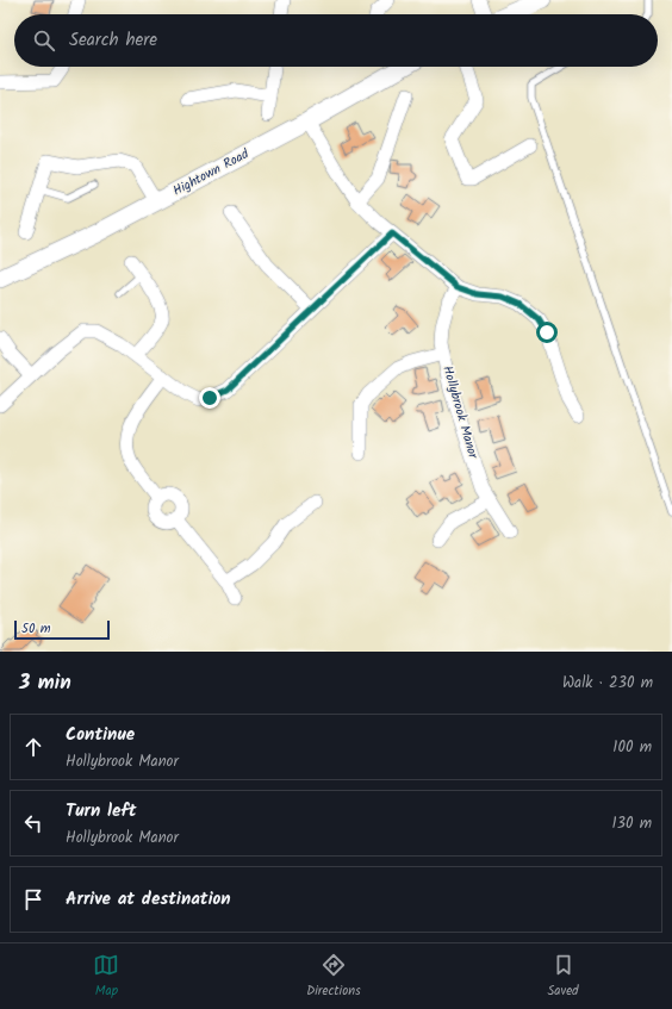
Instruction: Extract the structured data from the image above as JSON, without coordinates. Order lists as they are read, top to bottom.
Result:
{
  "streets": {
    "main road": ["Hightown Road"],
    "street": ["Hollybrook Manor"]
  },
  "scale_bar": "50 m",
  "page": {
    "search": "Search here",
    "scale": "50 m",
    "heading": ["3 min", "Walk · 230 m"],
    "list": [
      ["Continue", "Hollybrook Manor", "100 m"],
      ["Turn left", "Hollybrook Manor", "130 m"],
      "Arrive at destination"
    ],
    "nav": ["Map", "Directions", "Saved"]
  }
}
